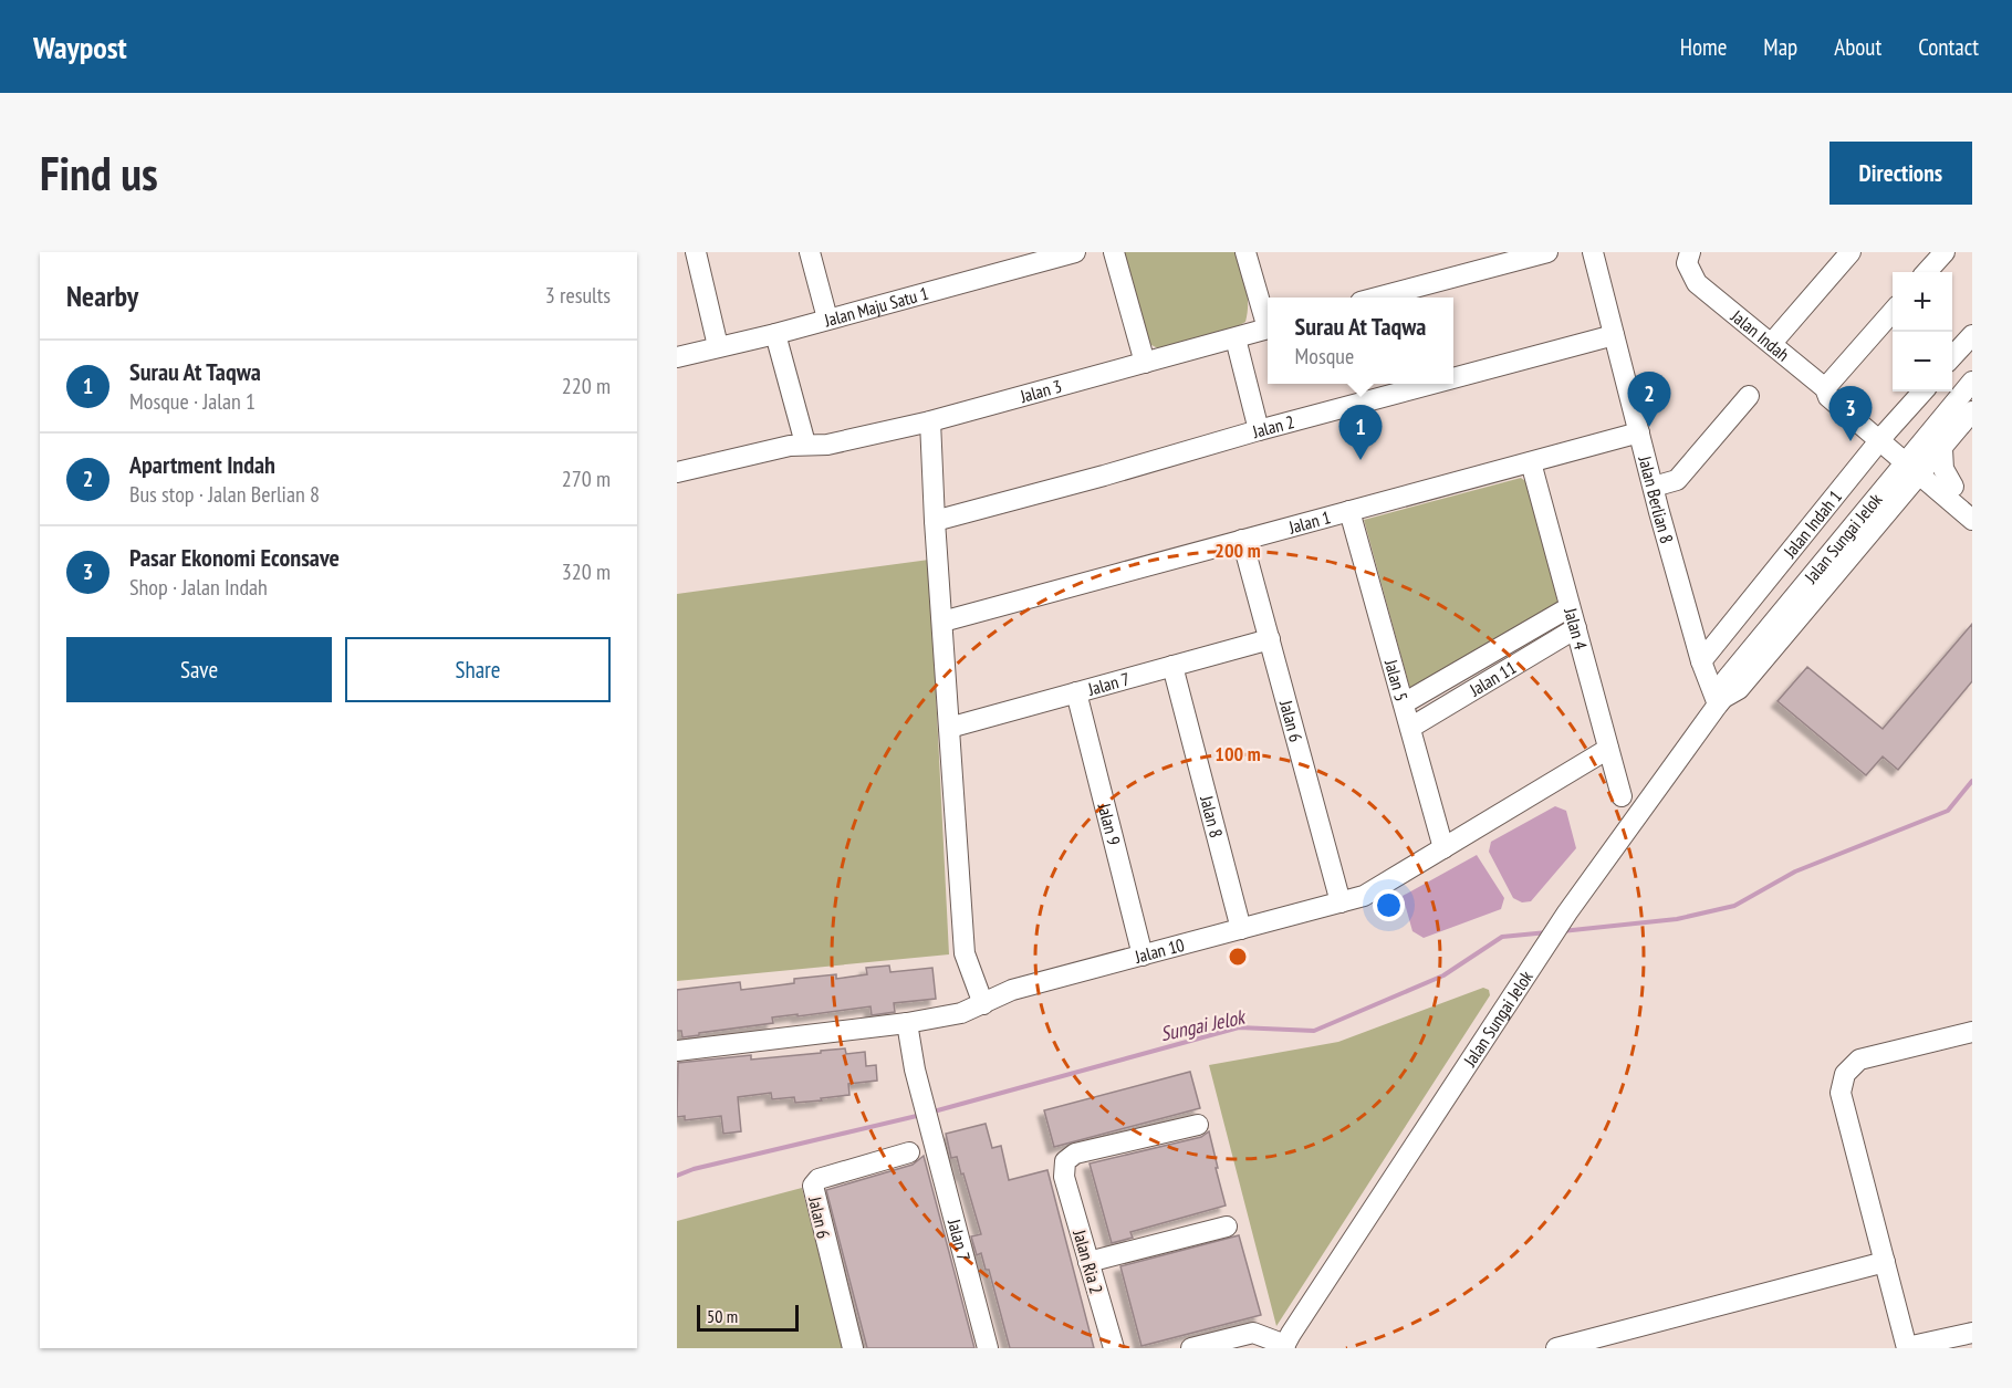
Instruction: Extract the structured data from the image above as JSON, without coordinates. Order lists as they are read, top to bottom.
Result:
{
  "streets": {
    "street": [
      "Jalan Maju Satu 1",
      "Jalan Indah",
      "Jalan 3",
      "Jalan 2",
      "Jalan Berlian 8",
      "Jalan 1",
      "Jalan Indah 1",
      "Jalan Sungai Jelok",
      "Jalan 4",
      "Jalan 11",
      "Jalan 5",
      "Jalan 7",
      "Jalan 6",
      "Jalan 8",
      "Jalan 9",
      "Jalan 10",
      "Jalan Ria 2"
    ]
  },
  "crossings": [
    ["Jalan Indah", "Jalan Indah 1"],
    ["Jalan Indah", "Jalan Sungai Jelok"],
    ["Jalan 2", "Jalan Berlian 8"],
    ["Jalan Berlian 8", "Jalan 1"],
    ["Jalan Berlian 8", "Jalan Indah 1"],
    ["Jalan Berlian 8", "Jalan Sungai Jelok"],
    ["Jalan 1", "Jalan 4"],
    ["Jalan 1", "Jalan 5"],
    ["Jalan 1", "Jalan 6"],
    ["Jalan 4", "Jalan 11"],
    ["Jalan 4", "Jalan 10"],
    ["Jalan 11", "Jalan 5"],
    ["Jalan 5", "Jalan 10"],
    ["Jalan 7", "Jalan 6"],
    ["Jalan 7", "Jalan 8"],
    ["Jalan 7", "Jalan 9"],
    ["Jalan 7", "Jalan 10"],
    ["Jalan 6", "Jalan 10"],
    ["Jalan 8", "Jalan 10"],
    ["Jalan 9", "Jalan 10"]
  ],
  "water": ["Sungai Jelok"],
  "scale_bar": "50 m",
  "page": {
    "header": "Waypost",
    "nav": [
      "Home",
      "Map",
      "About",
      "Contact"
    ],
    "buttons": [
      "Directions",
      ["Save", "Share"]
    ],
    "title": "Find us",
    "heading": ["Nearby", "3 results"],
    "map_buttons": ["+", "−"],
    "popup": ["Surau At Taqwa", "Mosque"],
    "list": [
      {
        "mark": "1",
        "name": "Surau At Taqwa",
        "note": "Mosque · Jalan 1",
        "value": "220 m"
      },
      {
        "mark": "2",
        "name": "Apartment Indah",
        "note": "Bus stop · Jalan Berlian 8",
        "value": "270 m"
      },
      {
        "mark": "3",
        "name": "Pasar Ekonomi Econsave",
        "note": "Shop · Jalan Indah",
        "value": "320 m"
      }
    ],
    "pins": ["2", "3", "1"],
    "scale": "50 m"
  },
  "rings": ["200 m", "100 m"]
}
